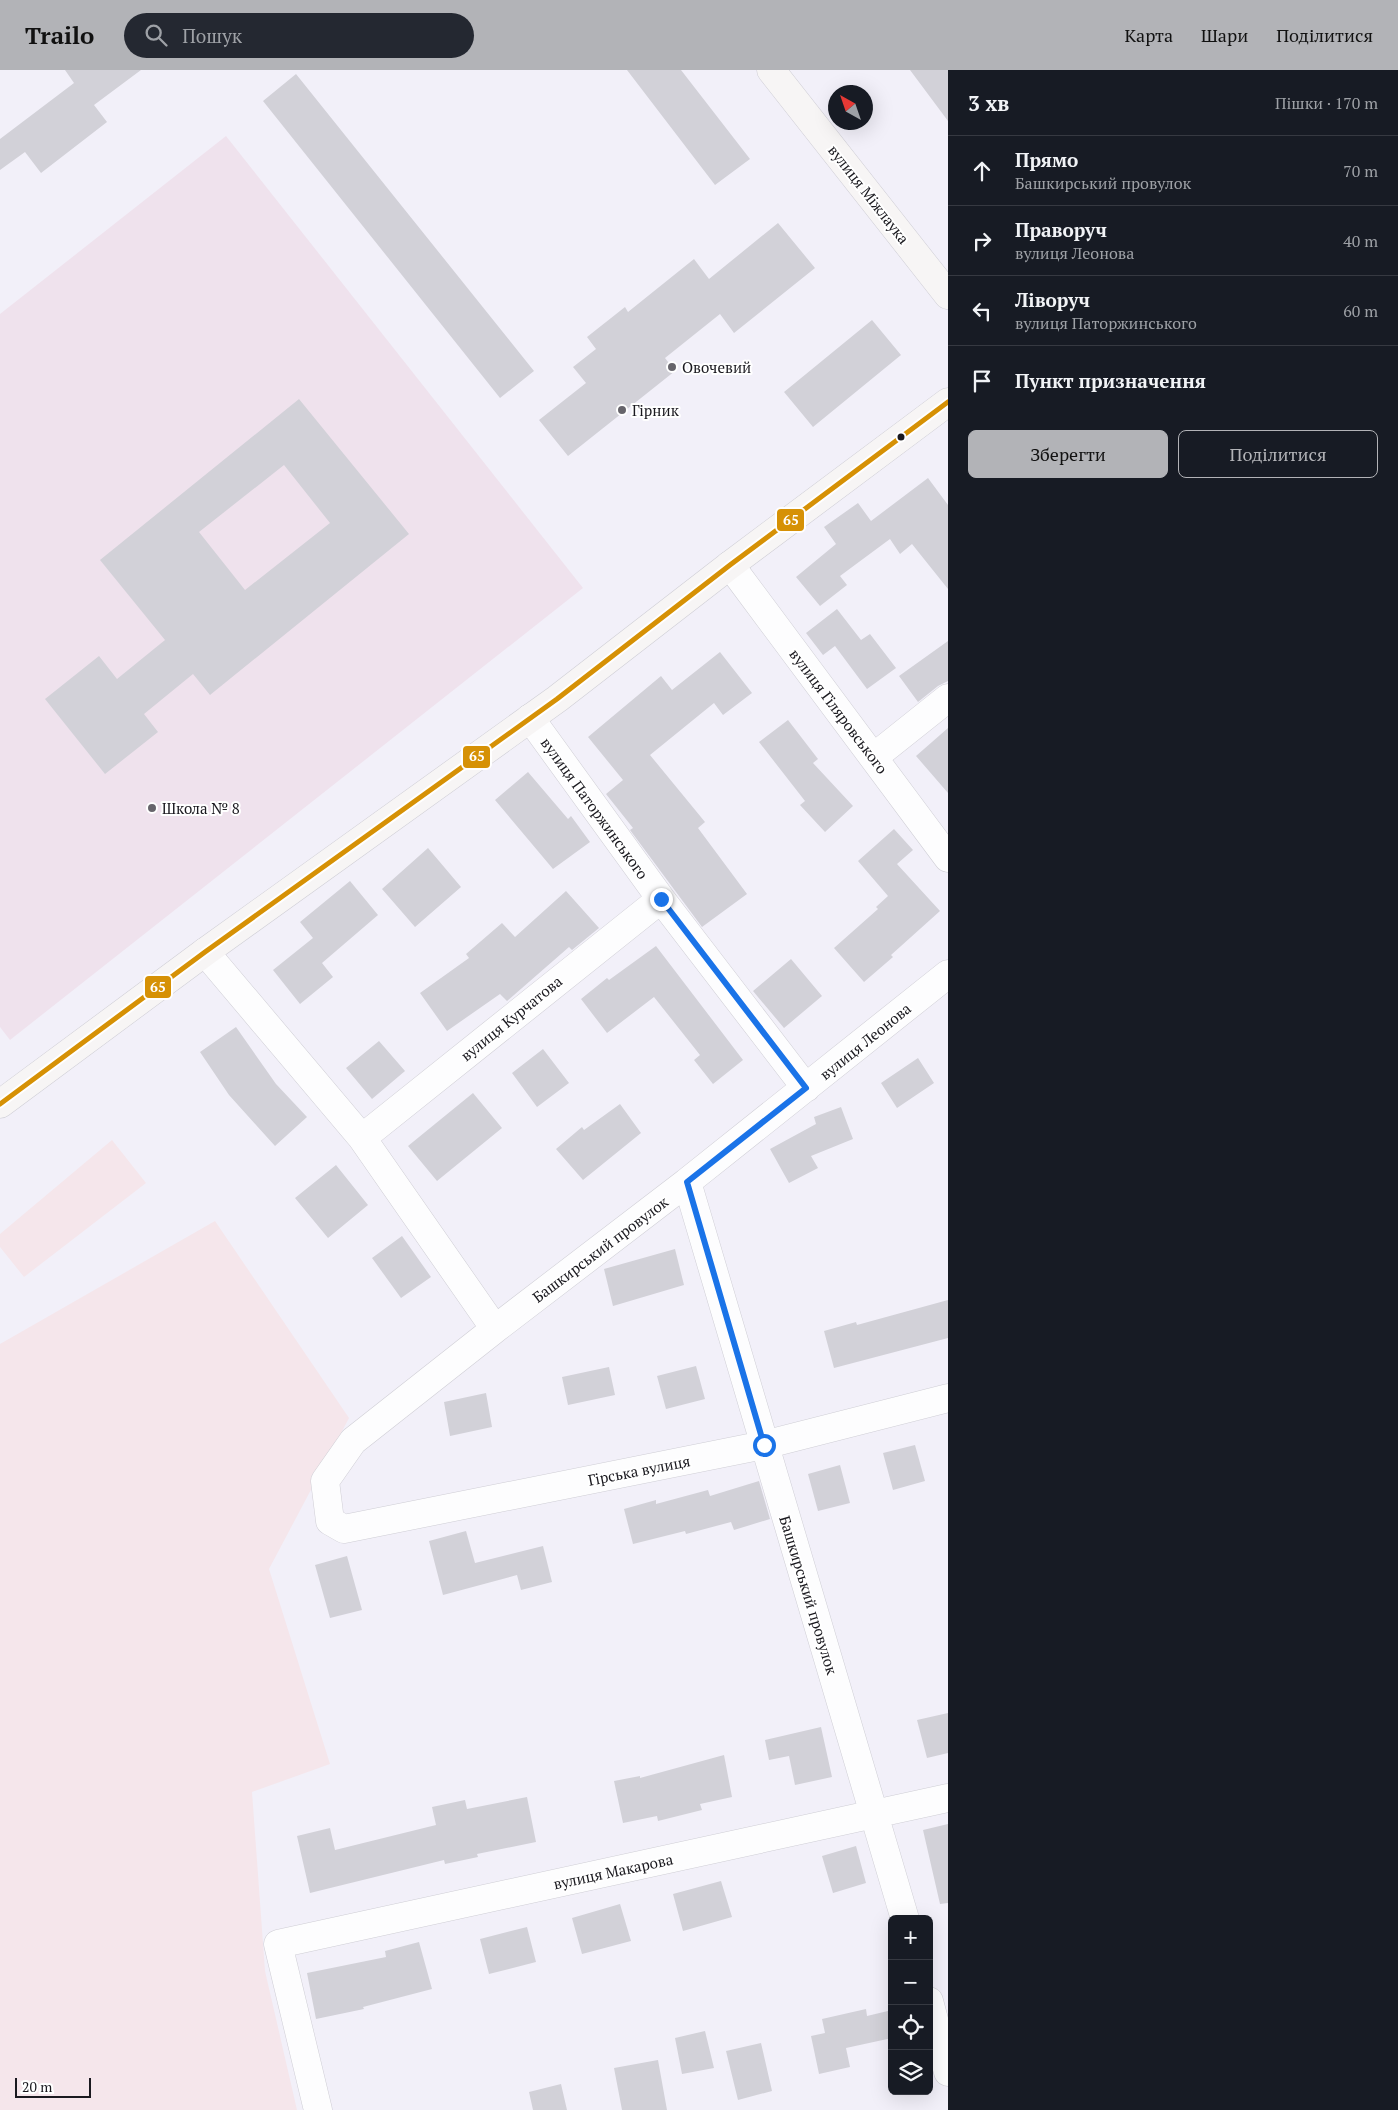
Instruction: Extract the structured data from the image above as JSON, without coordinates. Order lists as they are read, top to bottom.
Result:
{
  "streets": {
    "street": [
      "вулиця Міжлаука",
      "вулиця Гіляровського",
      "вулиця Паторжинського",
      "вулиця Курчатова",
      "вулиця Леонова",
      "Башкирський провулок",
      "Гірська вулиця",
      "вулиця Макарова"
    ]
  },
  "crossings": [
    ["вулиця Паторжинського", "вулиця Курчатова"],
    ["вулиця Паторжинського", "вулиця Леонова"],
    ["вулиця Леонова", "Башкирський провулок"],
    ["Башкирський провулок", "Гірська вулиця"],
    ["Башкирський провулок", "вулиця Макарова"]
  ],
  "places": ["Овочевий", "Гірник", "Школа № 8"],
  "lines": ["transit line 65"],
  "scale_bar": "20 m",
  "north": "top left",
  "page": {
    "header": "Trailo",
    "search": "Пошук",
    "nav": ["Карта", "Шари", "Поділитися"],
    "heading": ["3 хв", "Пішки · 170 m"],
    "list": [
      ["Прямо", "Башкирський провулок", "70 m"],
      ["Праворуч", "вулиця Леонова", "40 m"],
      ["Ліворуч", "вулиця Паторжинського", "60 m"],
      "Пункт призначення"
    ],
    "buttons": ["Зберегти", "Поділитися"],
    "map_buttons": ["+", "−"],
    "scale": "20 m"
  }
}
